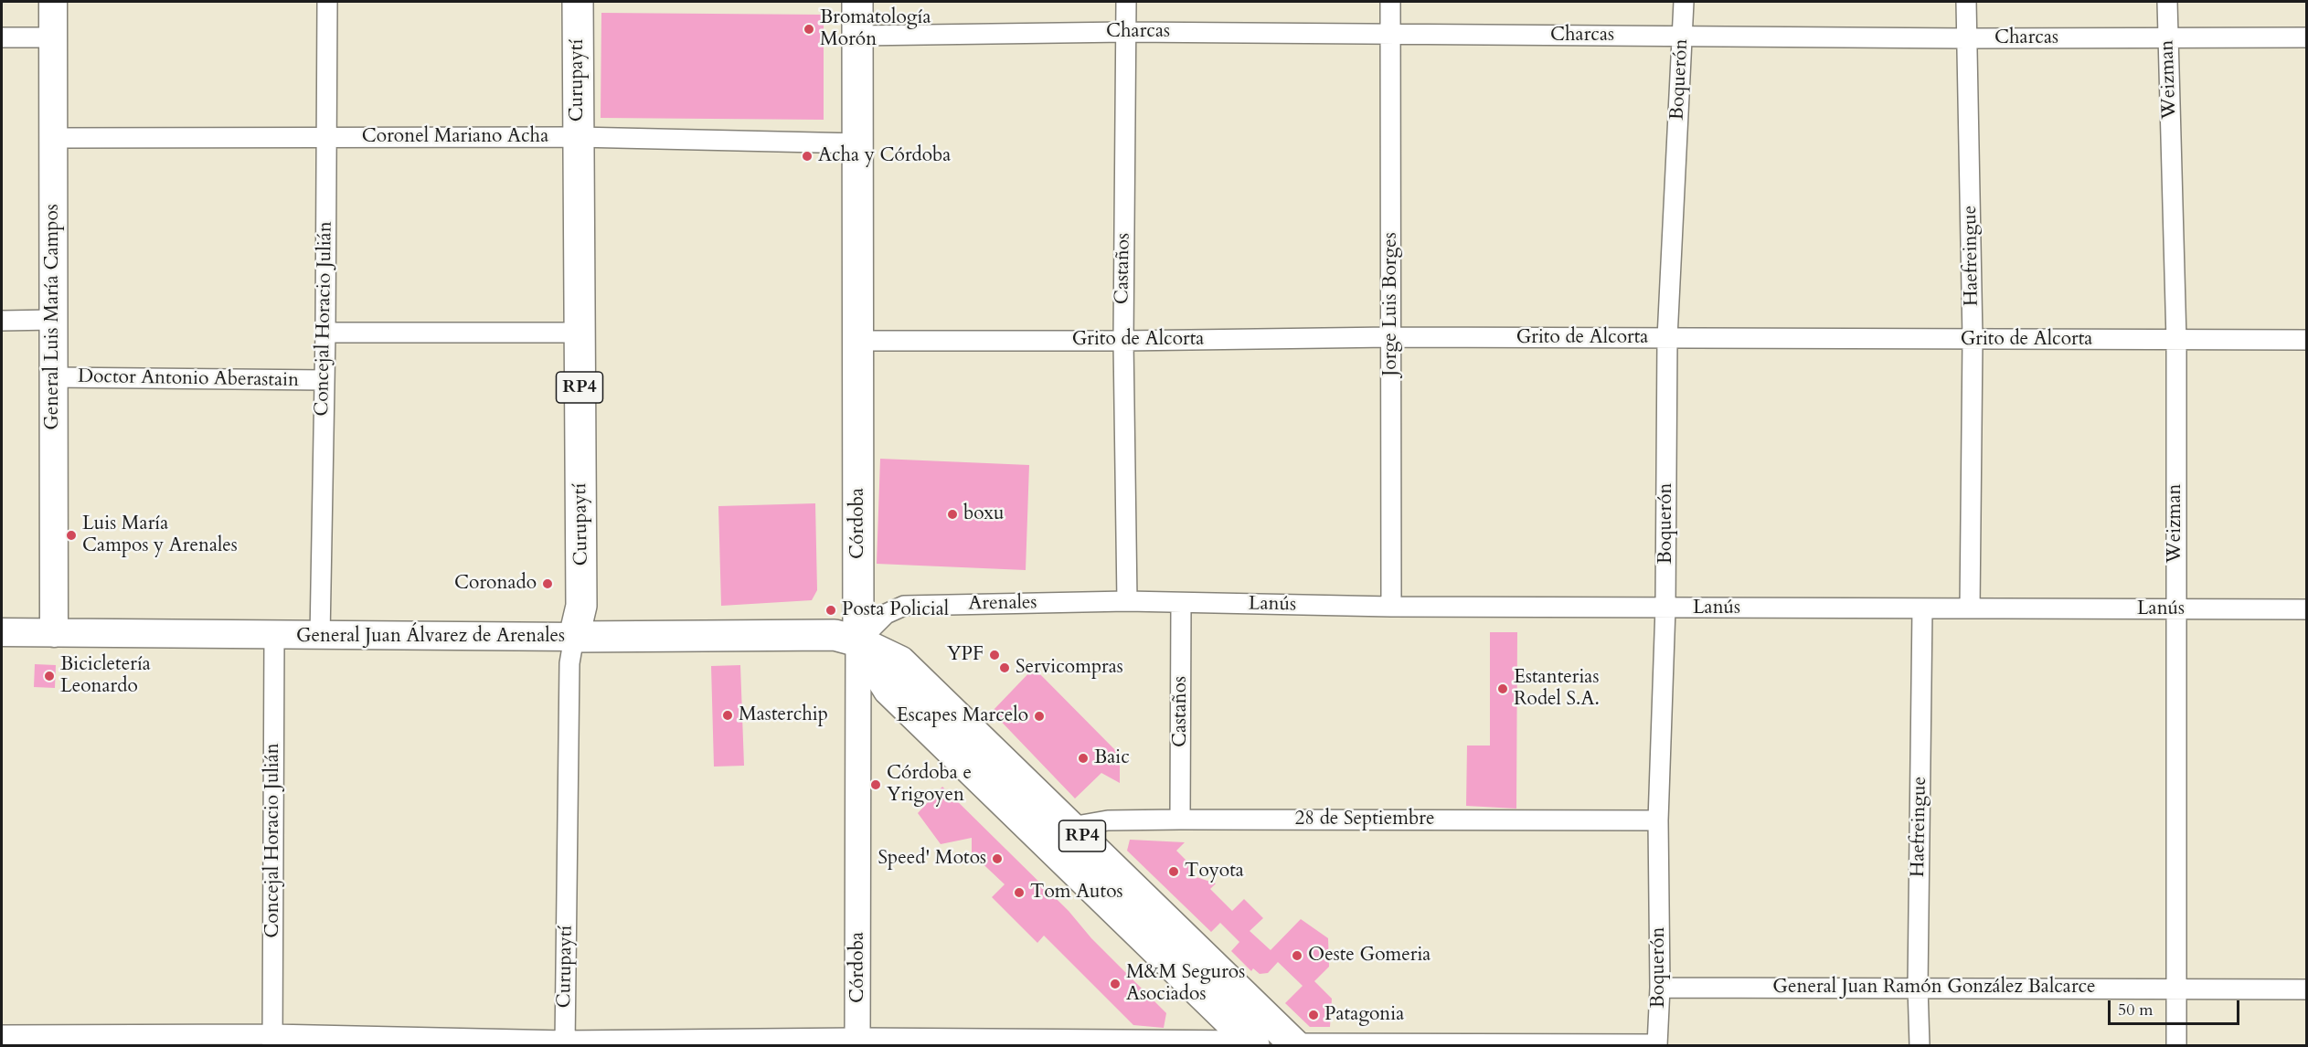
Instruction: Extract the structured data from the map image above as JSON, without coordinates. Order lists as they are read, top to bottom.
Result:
{
  "streets": {
    "main road": [
      "Curupaytí",
      "General Luis María Campos",
      "RP4",
      "Córdoba",
      "General Juan Álvarez de Arenales"
    ],
    "street": [
      "Charcas",
      "Boquerón",
      "Weizman",
      "Coronel Mariano Acha",
      "Haefreingue",
      "Castaños",
      "Jorge Luis Borges",
      "Concejal Horacio Julián",
      "Grito de Alcorta",
      "Doctor Antonio Aberastain",
      "Arenales",
      "Lanús",
      "28 de Septiembre",
      "General Juan Ramón González Balcarce"
    ]
  },
  "crossings": [
    ["Charcas", "Boquerón"],
    ["Charcas", "Weizman"],
    ["Charcas", "Haefreingue"],
    ["Charcas", "Castaños"],
    ["Charcas", "Jorge Luis Borges"],
    ["Charcas", "Córdoba"],
    ["Boquerón", "Grito de Alcorta"],
    ["Boquerón", "Lanús"],
    ["Boquerón", "28 de Septiembre"],
    ["Boquerón", "General Juan Ramón González Balcarce"],
    ["Weizman", "Grito de Alcorta"],
    ["Weizman", "Lanús"],
    ["Weizman", "General Juan Ramón González Balcarce"],
    ["Curupaytí", "Coronel Mariano Acha"],
    ["Curupaytí", "General Juan Álvarez de Arenales"],
    ["Coronel Mariano Acha", "General Luis María Campos"],
    ["Coronel Mariano Acha", "Concejal Horacio Julián"],
    ["Coronel Mariano Acha", "Córdoba"],
    ["Haefreingue", "Grito de Alcorta"],
    ["Haefreingue", "Lanús"],
    ["Haefreingue", "General Juan Ramón González Balcarce"],
    ["Castaños", "Grito de Alcorta"],
    ["Castaños", "Arenales"],
    ["Castaños", "Lanús"],
    ["Castaños", "28 de Septiembre"],
    ["Jorge Luis Borges", "Grito de Alcorta"],
    ["Jorge Luis Borges", "Lanús"],
    ["General Luis María Campos", "Doctor Antonio Aberastain"],
    ["General Luis María Campos", "General Juan Álvarez de Arenales"],
    ["Concejal Horacio Julián", "Doctor Antonio Aberastain"],
    ["Concejal Horacio Julián", "General Juan Álvarez de Arenales"],
    ["Grito de Alcorta", "Córdoba"],
    ["RP4", "Córdoba"],
    ["RP4", "Arenales"],
    ["RP4", "General Juan Álvarez de Arenales"],
    ["RP4", "28 de Septiembre"],
    ["Córdoba", "Arenales"],
    ["Córdoba", "General Juan Álvarez de Arenales"],
    ["Arenales", "Lanús"],
    ["Arenales", "General Juan Álvarez de Arenales"]
  ],
  "places": [
    "Bromatología Morón",
    "Acha y Córdoba",
    "boxu",
    "Luis María Campos y Arenales",
    "Coronado",
    "Posta Policial",
    "YPF",
    "Servicompras",
    "Bicicletería Leonardo",
    "Estanterias Rodel S.A.",
    "Masterchip",
    "Escapes Marcelo",
    "Baic",
    "Córdoba e Yrigoyen",
    "Speed' Motos",
    "Toyota",
    "Tom Autos",
    "Oeste Gomeria",
    "M&M Seguros Asociados",
    "Patagonia"
  ],
  "scale_bar": "50 m"
}
